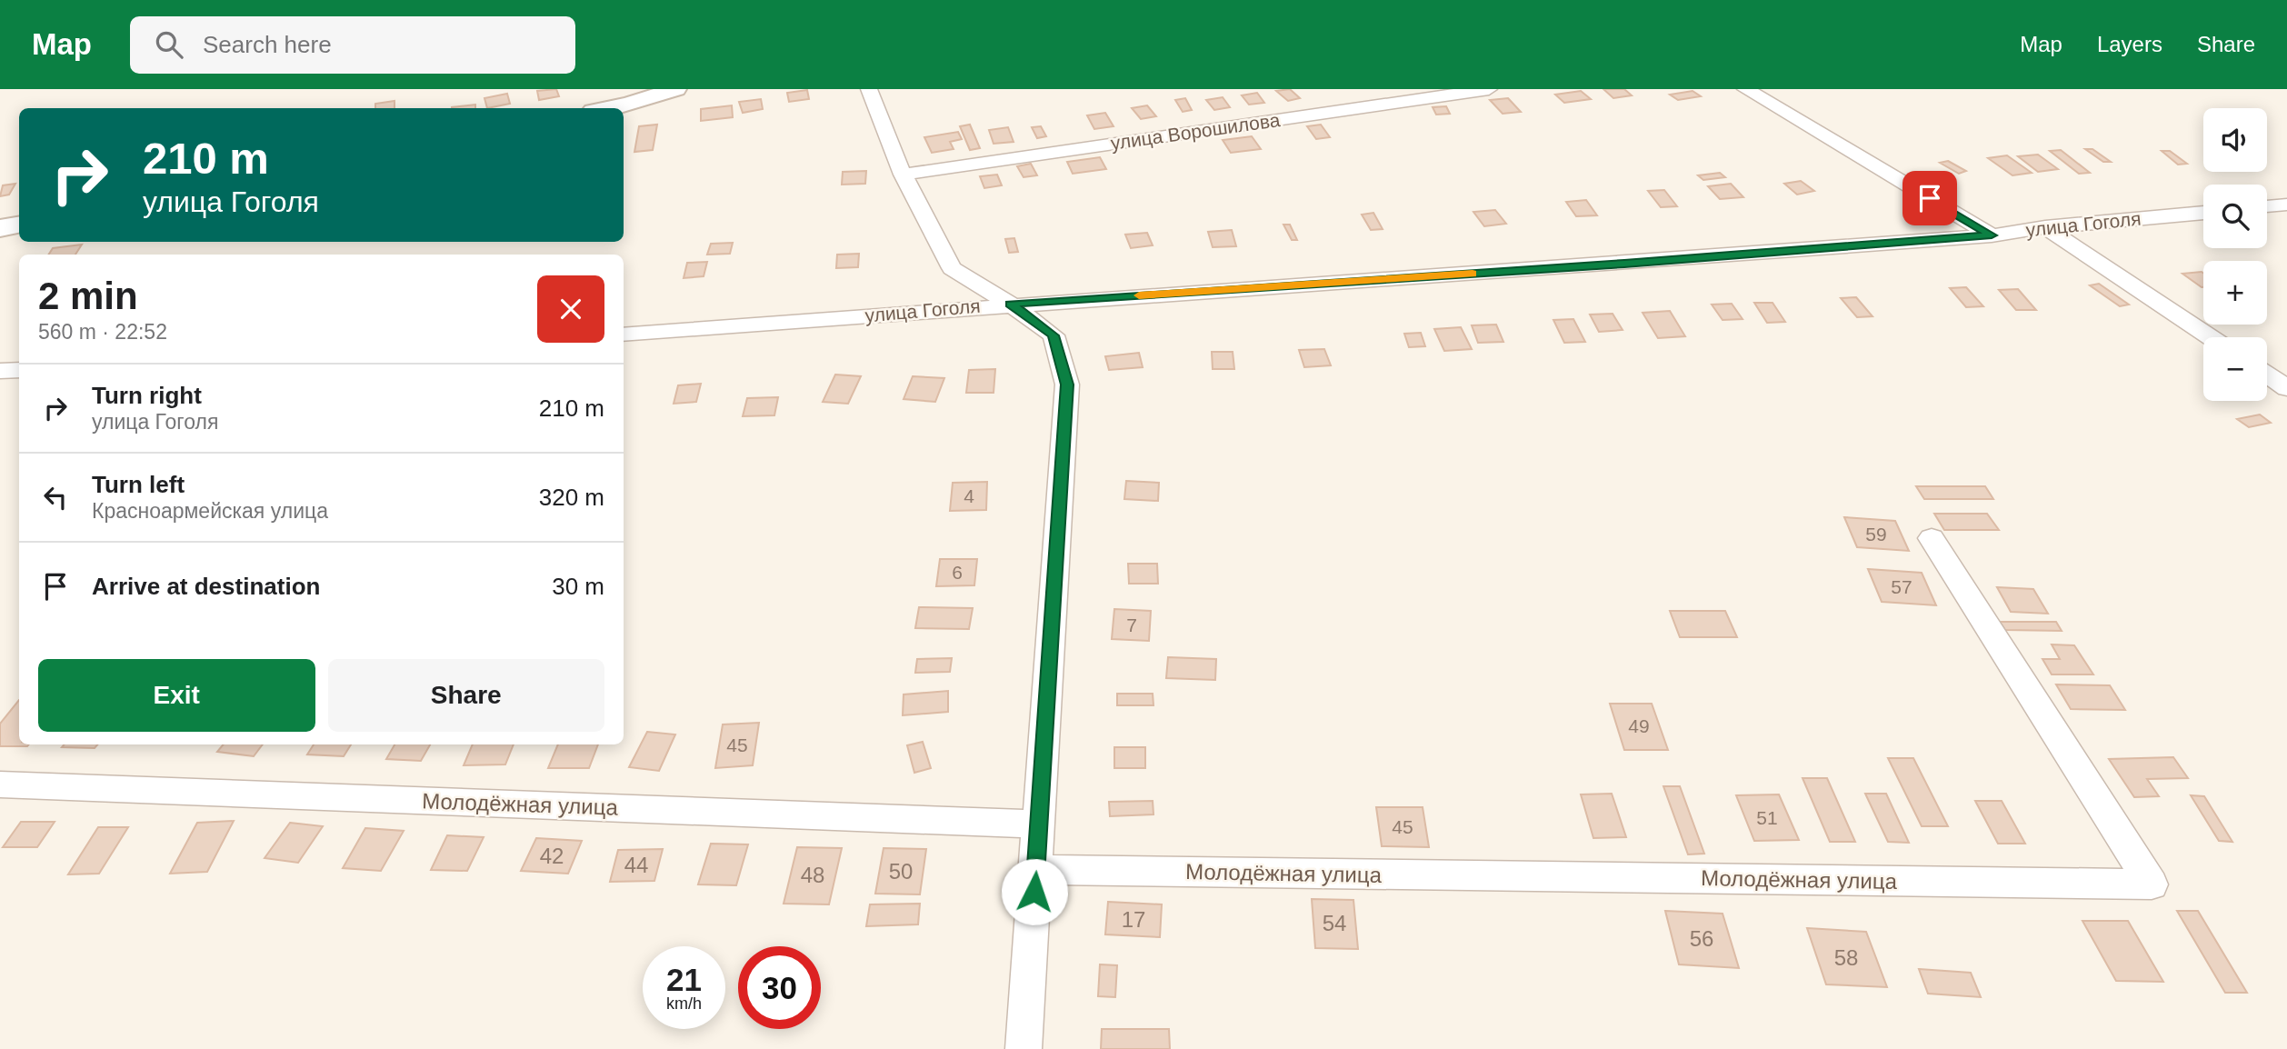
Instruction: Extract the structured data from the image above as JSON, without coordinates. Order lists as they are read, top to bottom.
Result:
{
  "streets": {
    "street": ["улица Ворошилова", "улица Гоголя", "Молодёжная улица"]
  },
  "house_numbers": [
    "4",
    "59",
    "6",
    "57",
    "7",
    "49",
    "45",
    "51",
    "45",
    "42",
    "44",
    "50",
    "48",
    "17",
    "54",
    "56",
    "58"
  ],
  "page": {
    "header": "Map",
    "search": "Search here",
    "nav": ["Map", "Layers", "Share"],
    "map_buttons": ["+", "−"],
    "turn": ["210 m", "улица Гоголя"],
    "heading": ["2 min", "560 m · 22:52"],
    "list": [
      {
        "name": "Turn right",
        "note": "улица Гоголя",
        "value": "210 m"
      },
      {
        "name": "Turn left",
        "note": "Красноармейская улица",
        "value": "320 m"
      },
      {
        "name": "Arrive at destination",
        "value": "30 m"
      }
    ],
    "buttons": ["Exit", "Share"],
    "speed": "21 km/h",
    "limit": "30"
  }
}
